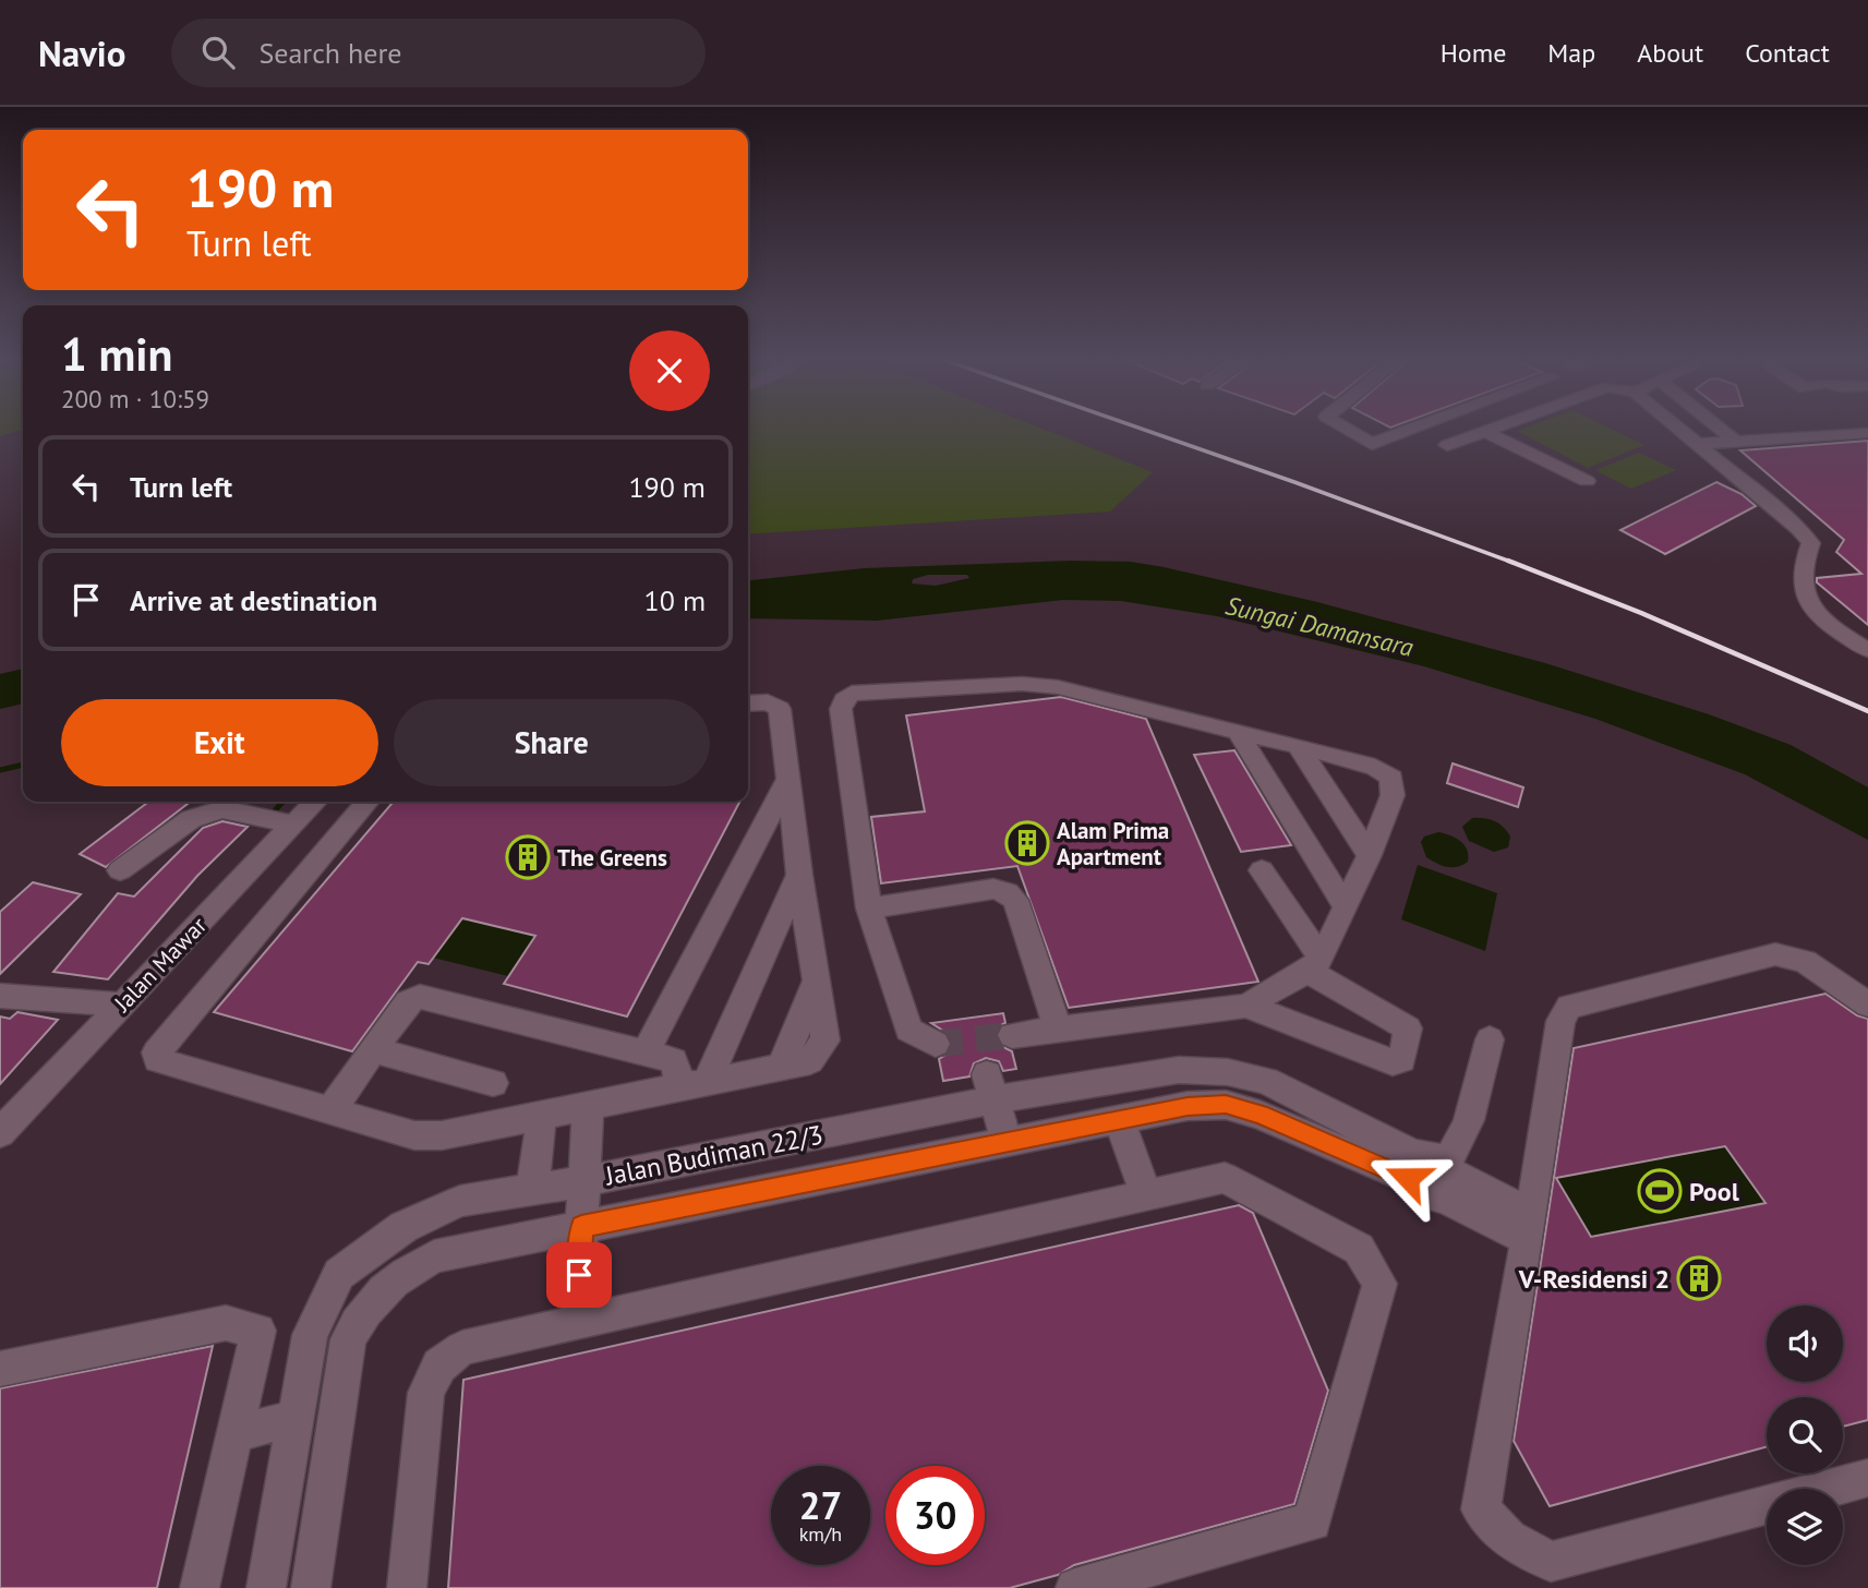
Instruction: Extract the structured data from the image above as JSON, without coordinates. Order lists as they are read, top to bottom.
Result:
{
  "streets": {
    "street": ["Jalan Mawar", "Jalan Budiman 22/3"]
  },
  "water": ["Sungai Damansara"],
  "places": {
    "building": ["Alam Prima Apartment", "The Greens", "V-Residensi 2"],
    "sports": ["Pool"]
  },
  "page": {
    "header": "Navio",
    "search": "Search here",
    "nav": [
      "Home",
      "Map",
      "About",
      "Contact"
    ],
    "turn": ["190 m", "Turn left"],
    "heading": ["1 min", "200 m · 10:59"],
    "list": [
      {
        "name": "Turn left",
        "value": "190 m"
      },
      {
        "name": "Arrive at destination",
        "value": "10 m"
      }
    ],
    "buttons": ["Exit", "Share"],
    "speed": "27 km/h",
    "limit": "30"
  }
}
